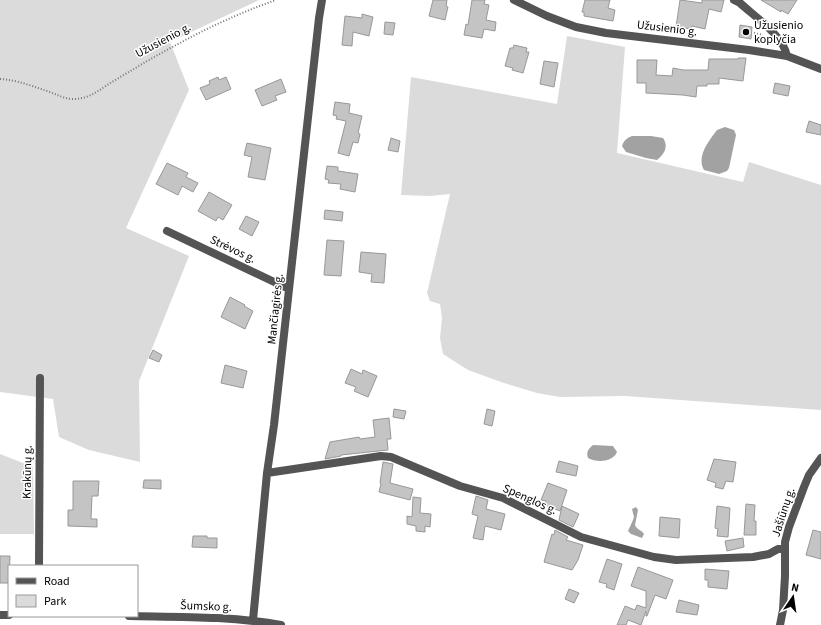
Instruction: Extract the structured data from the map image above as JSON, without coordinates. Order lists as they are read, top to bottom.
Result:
{
  "streets": {
    "street": [
      "Užusienio g.",
      "Strėvos g.",
      "Mančiagirės g.",
      "Krakūnų g.",
      "Spenglos g.",
      "Jašiūnų g.",
      "Šumsko g."
    ]
  },
  "crossings": [
    ["Strėvos g.", "Mančiagirės g."],
    ["Mančiagirės g.", "Spenglos g."],
    ["Mančiagirės g.", "Šumsko g."],
    ["Spenglos g.", "Jašiūnų g."]
  ],
  "places": ["Užusienio koplyčia"],
  "legend": ["Road", "Park"],
  "north": "top"
}
